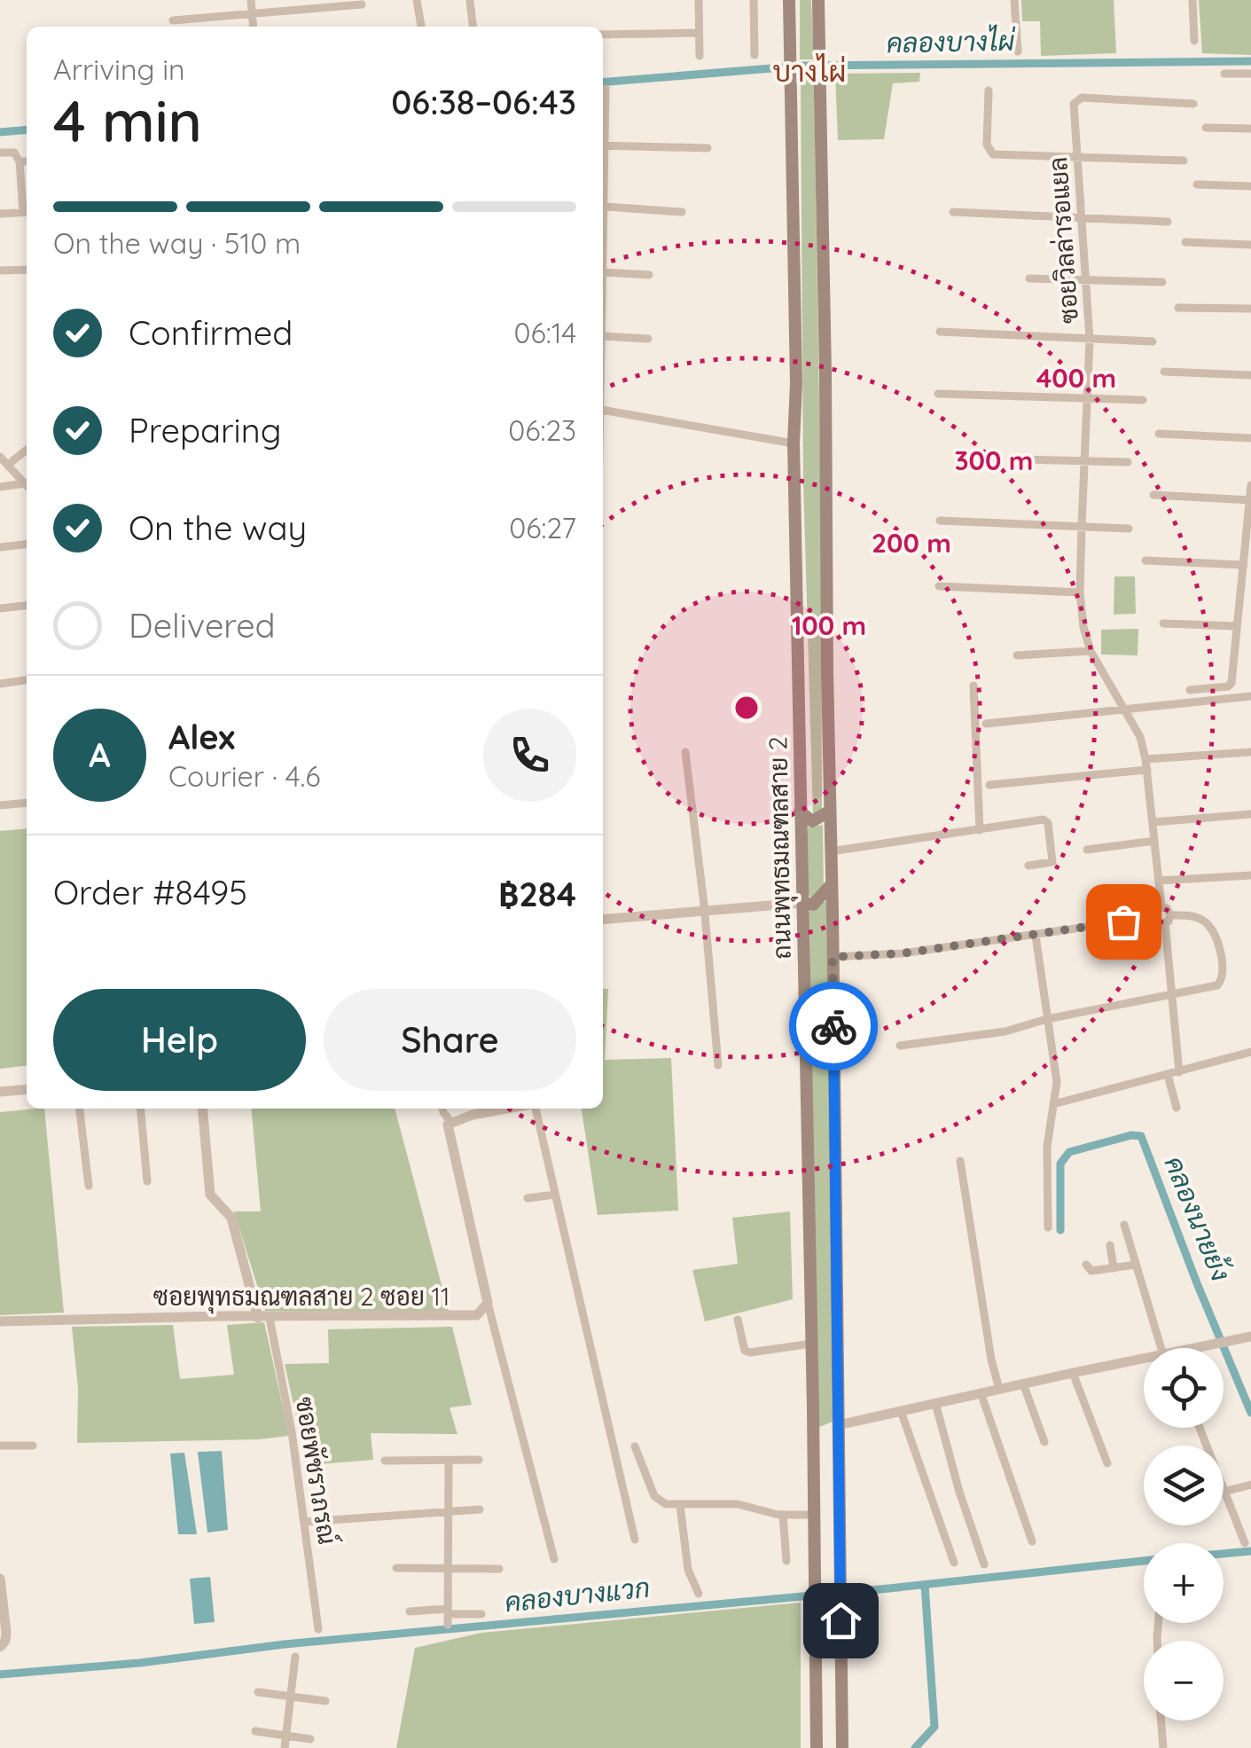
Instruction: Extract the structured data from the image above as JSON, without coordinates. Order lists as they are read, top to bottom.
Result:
{
  "streets": {
    "main road": ["ถนนพุทธมณฑลสาย 2"],
    "street": ["ซอยวิลล่ารอแยล", "ซอยพุทธมณฑลสาย 2 ซอย 11", "ซอยพัชราภรณ์"]
  },
  "crossings": [
    ["ซอยพุทธมณฑลสาย 2 ซอย 11", "ซอยพัชราภรณ์"]
  ],
  "districts": ["บางไผ่"],
  "water": ["คลองบางไผ่", "คลองนายย้ง", "คลองบางแวก"],
  "page": {
    "heading": ["4 min", "Arriving in", "06:38–06:43"],
    "panel": [
      "Alex",
      "Courier · 4.6",
      "Order #8495",
      "฿284"
    ],
    "bar": "On the way · 510 m",
    "list": [
      ["Confirmed", "06:14"],
      ["Preparing", "06:23"],
      ["On the way", "06:27"],
      "Delivered"
    ],
    "round": "A",
    "buttons": ["Help", "Share"],
    "map_buttons": ["+", "−"]
  },
  "rings": [
    "400 m",
    "300 m",
    "200 m",
    "100 m"
  ]
}
